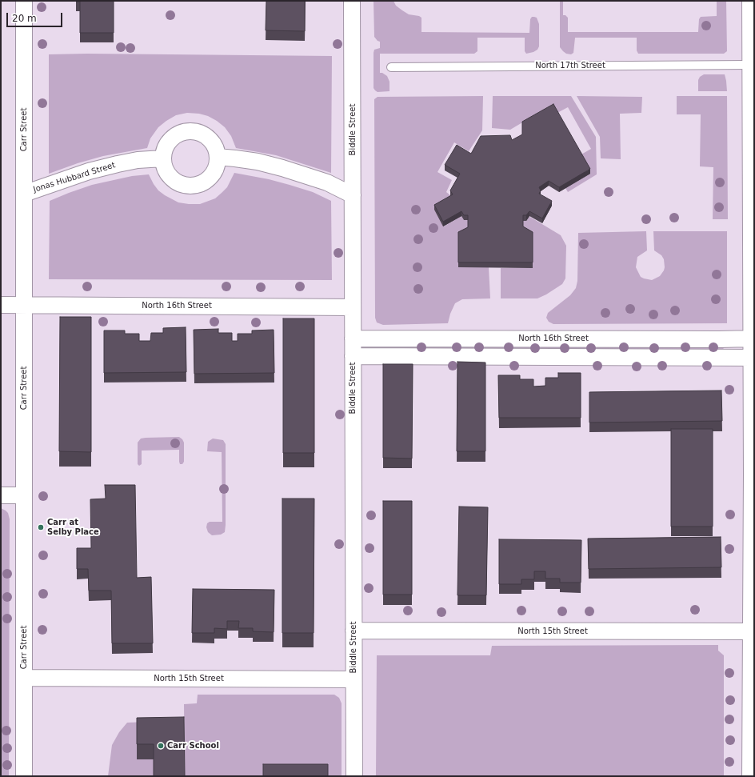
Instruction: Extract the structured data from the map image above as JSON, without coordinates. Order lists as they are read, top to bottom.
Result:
{
  "streets": {
    "street": [
      "Carr Street",
      "Biddle Street",
      "Jonas Hubbard Street",
      "North 16th Street",
      "North 15th Street"
    ],
    "lane": ["North 17th Street"]
  },
  "crossings": [
    ["Carr Street", "Jonas Hubbard Street"],
    ["Carr Street", "North 16th Street"],
    ["Carr Street", "North 15th Street"],
    ["Biddle Street", "North 16th Street"],
    ["Biddle Street", "North 15th Street"]
  ],
  "places": ["Carr at Selby Place", "Carr School"],
  "scale_bar": "20 m"
}
